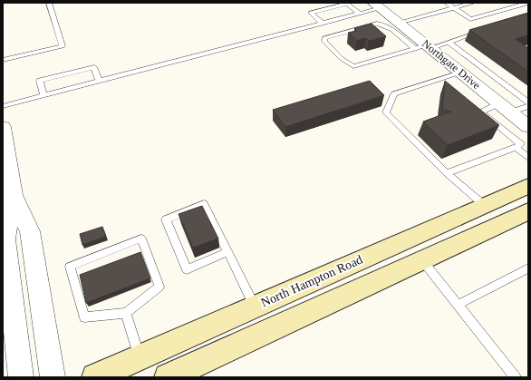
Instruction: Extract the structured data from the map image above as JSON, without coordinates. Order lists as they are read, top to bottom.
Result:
{
  "streets": {
    "main road": ["North Hampton Road"],
    "street": ["Northgate Drive"]
  }
}
